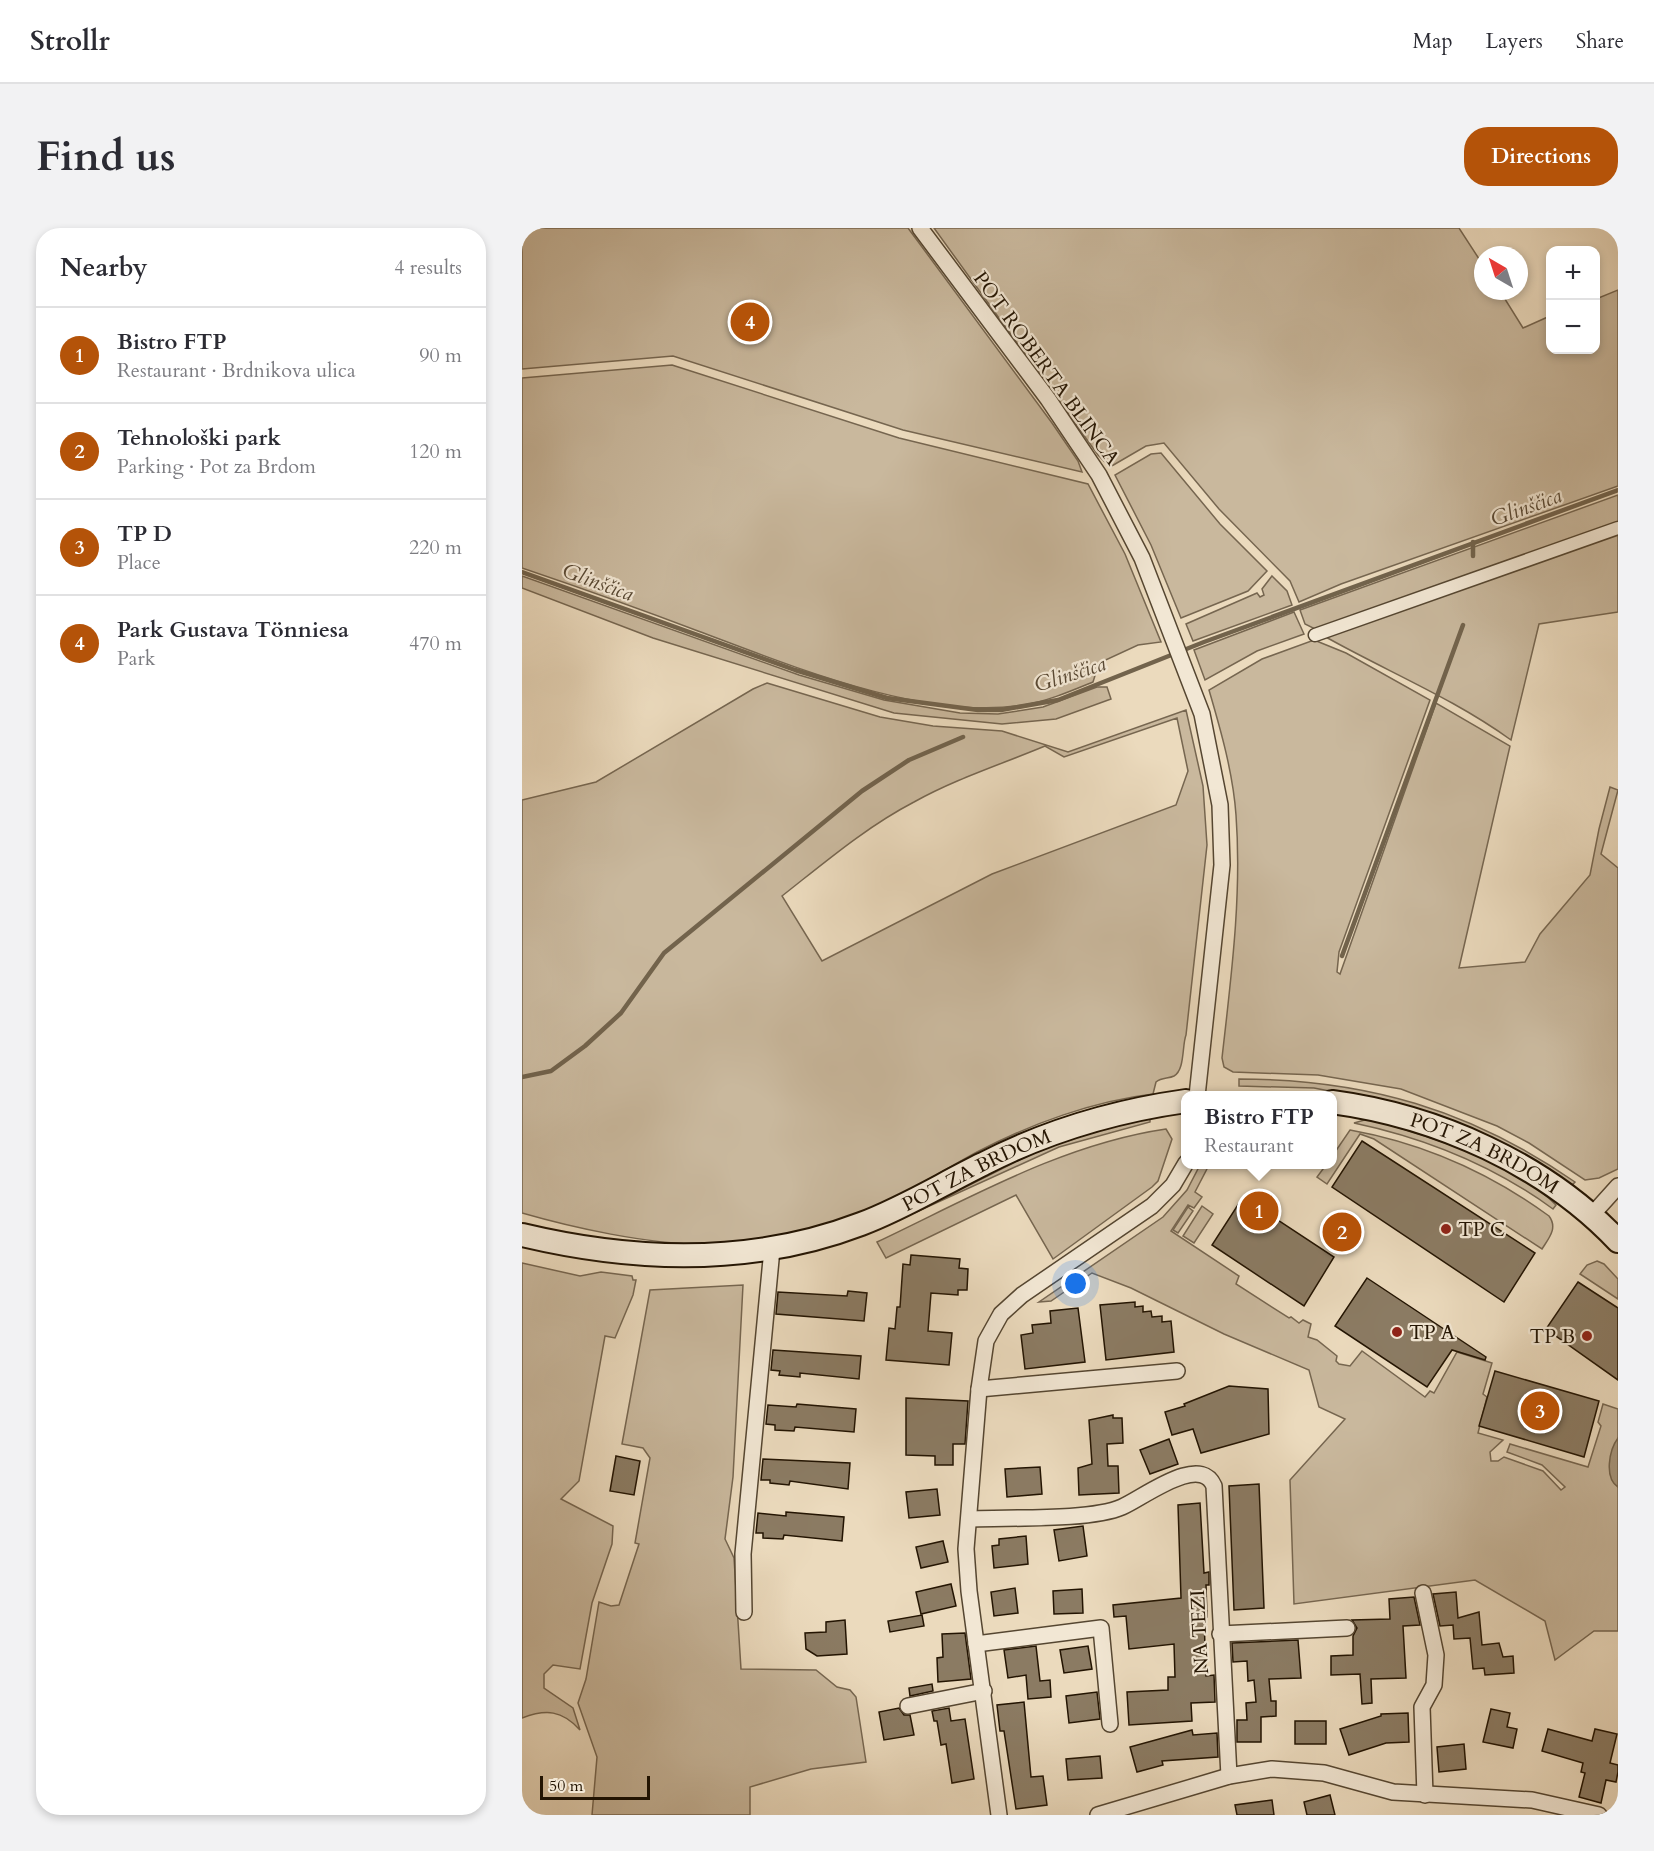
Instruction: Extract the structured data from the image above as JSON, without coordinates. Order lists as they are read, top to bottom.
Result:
{
  "streets": {
    "main road": ["POT ZA BRDOM"],
    "street": ["POT ROBERTA BLINCA", "NA TEZI"]
  },
  "water": ["Glinščica"],
  "places": ["TP C", "TP A", "TP B"],
  "scale_bar": "50 m",
  "north": "top left",
  "page": {
    "header": "Strollr",
    "nav": ["Map", "Layers", "Share"],
    "buttons": "Directions",
    "title": "Find us",
    "heading": ["Nearby", "4 results"],
    "map_buttons": ["+", "−"],
    "pins": [
      "4",
      "1",
      "2",
      "3"
    ],
    "list": [
      {
        "mark": "1",
        "name": "Bistro FTP",
        "note": "Restaurant · Brdnikova ulica",
        "value": "90 m"
      },
      {
        "mark": "2",
        "name": "Tehnološki park",
        "note": "Parking · Pot za Brdom",
        "value": "120 m"
      },
      {
        "mark": "3",
        "name": "TP D",
        "note": "Place",
        "value": "220 m"
      },
      {
        "mark": "4",
        "name": "Park Gustava Tönniesa",
        "note": "Park",
        "value": "470 m"
      }
    ],
    "popup": ["Bistro FTP", "Restaurant"],
    "scale": "50 m"
  }
}
